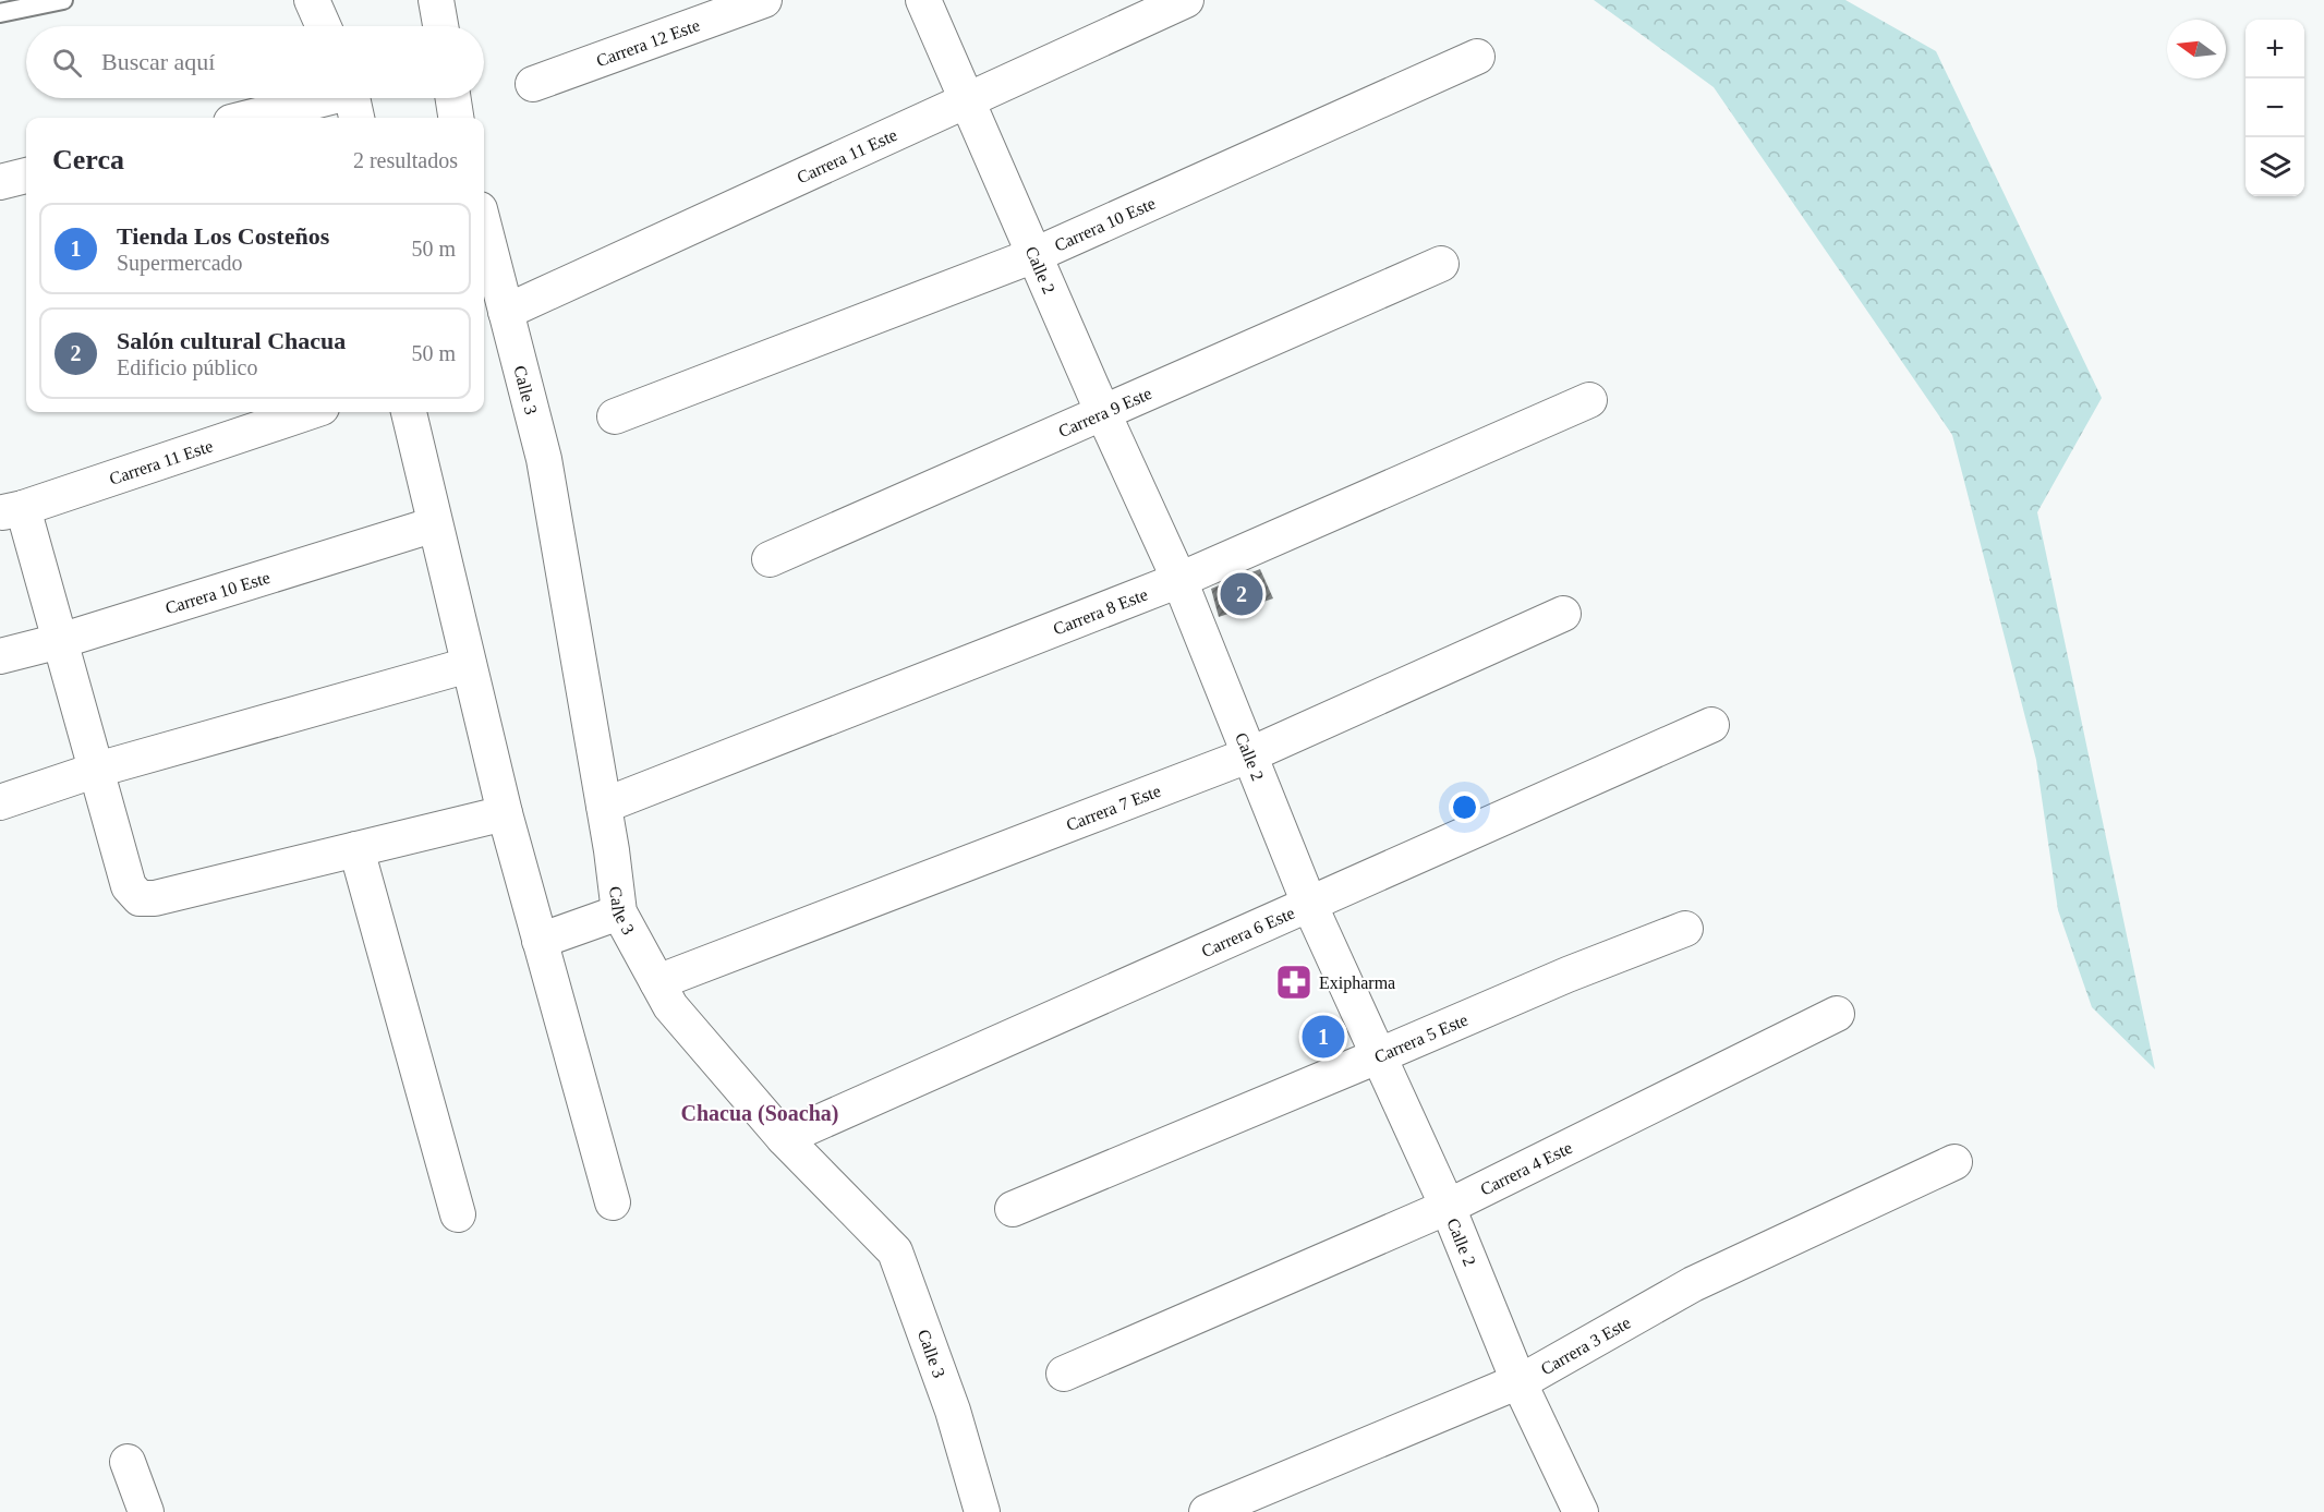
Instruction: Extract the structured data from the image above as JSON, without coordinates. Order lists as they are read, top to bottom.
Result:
{
  "streets": {
    "street": [
      "Carrera 12 Este",
      "Carrera 11 Este",
      "Carrera 10 Este",
      "Calle 2",
      "Calle 3",
      "Carrera 9 Este",
      "Carrera 8 Este",
      "Carrera 7 Este",
      "Carrera 6 Este",
      "Carrera 5 Este",
      "Carrera 4 Este",
      "Carrera 3 Este"
    ]
  },
  "crossings": [
    ["Carrera 11 Este", "Calle 2"],
    ["Carrera 11 Este", "Calle 3"],
    ["Carrera 10 Este", "Calle 2"],
    ["Calle 2", "Carrera 9 Este"],
    ["Calle 2", "Carrera 8 Este"],
    ["Calle 2", "Carrera 7 Este"],
    ["Calle 2", "Carrera 6 Este"],
    ["Calle 2", "Carrera 5 Este"],
    ["Calle 2", "Carrera 4 Este"],
    ["Calle 2", "Carrera 3 Este"],
    ["Calle 3", "Carrera 8 Este"],
    ["Calle 3", "Carrera 7 Este"],
    ["Calle 3", "Carrera 6 Este"]
  ],
  "districts": ["Chacua (Soacha)"],
  "places": {
    "pharmacy": ["Exipharma"]
  },
  "north": "left",
  "page": {
    "map_buttons": ["+", "−"],
    "search": "Buscar aquí",
    "heading": ["Cerca", "2 resultados"],
    "list": [
      {
        "mark": "1",
        "name": "Tienda Los Costeños",
        "note": "Supermercado",
        "value": "50 m"
      },
      {
        "mark": "2",
        "name": "Salón cultural Chacua",
        "note": "Edificio público",
        "value": "50 m"
      }
    ],
    "pins": ["2", "1"]
  }
}
